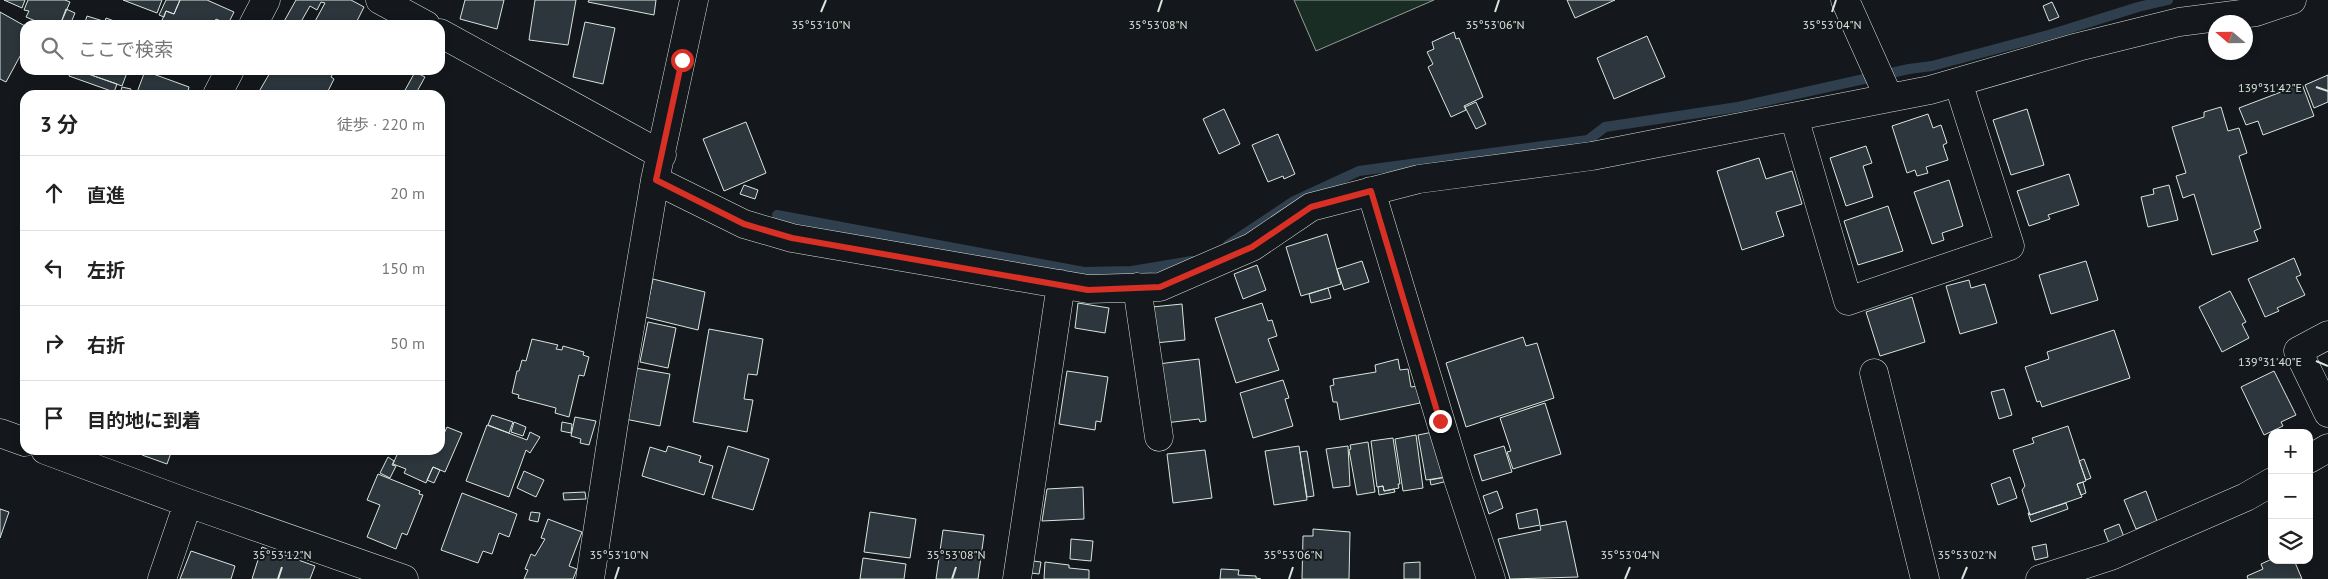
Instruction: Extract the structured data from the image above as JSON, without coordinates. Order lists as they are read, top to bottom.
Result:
{
  "north": "left",
  "page": {
    "search": "ここで検索",
    "heading": ["3 分", "徒歩 · 220 m"],
    "list": [
      ["直進", "20 m"],
      ["左折", "150 m"],
      ["右折", "50 m"],
      "目的地に到着"
    ],
    "map_buttons": ["+", "−"]
  },
  "coordinates": [
    "35°53'10\"N",
    "35°53'08\"N",
    "35°53'06\"N",
    "35°53'04\"N",
    "139°31'42\"E",
    "139°31'40\"E",
    "35°53'12\"N",
    "35°53'02\"N"
  ]
}
